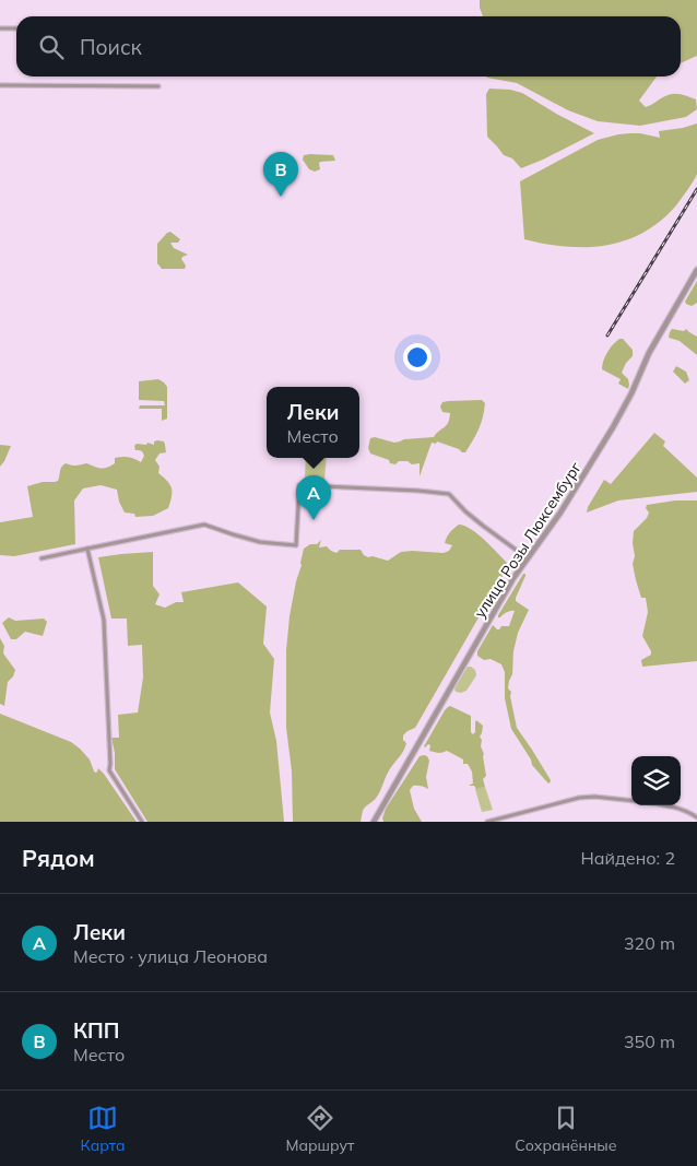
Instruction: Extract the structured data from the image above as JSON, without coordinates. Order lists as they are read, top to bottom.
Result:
{
  "streets": {
    "street": ["улица Розы Люксембург"]
  },
  "page": {
    "search": "Поиск",
    "pins": ["B", "A"],
    "popup": ["Леки", "Место"],
    "heading": ["Рядом", "Найдено: 2"],
    "list": [
      {
        "mark": "A",
        "name": "Леки",
        "note": "Место · улица Леонова",
        "value": "320 m"
      },
      {
        "mark": "B",
        "name": "КПП",
        "note": "Место",
        "value": "350 m"
      }
    ],
    "nav": ["Карта", "Маршрут", "Сохранённые"]
  }
}
